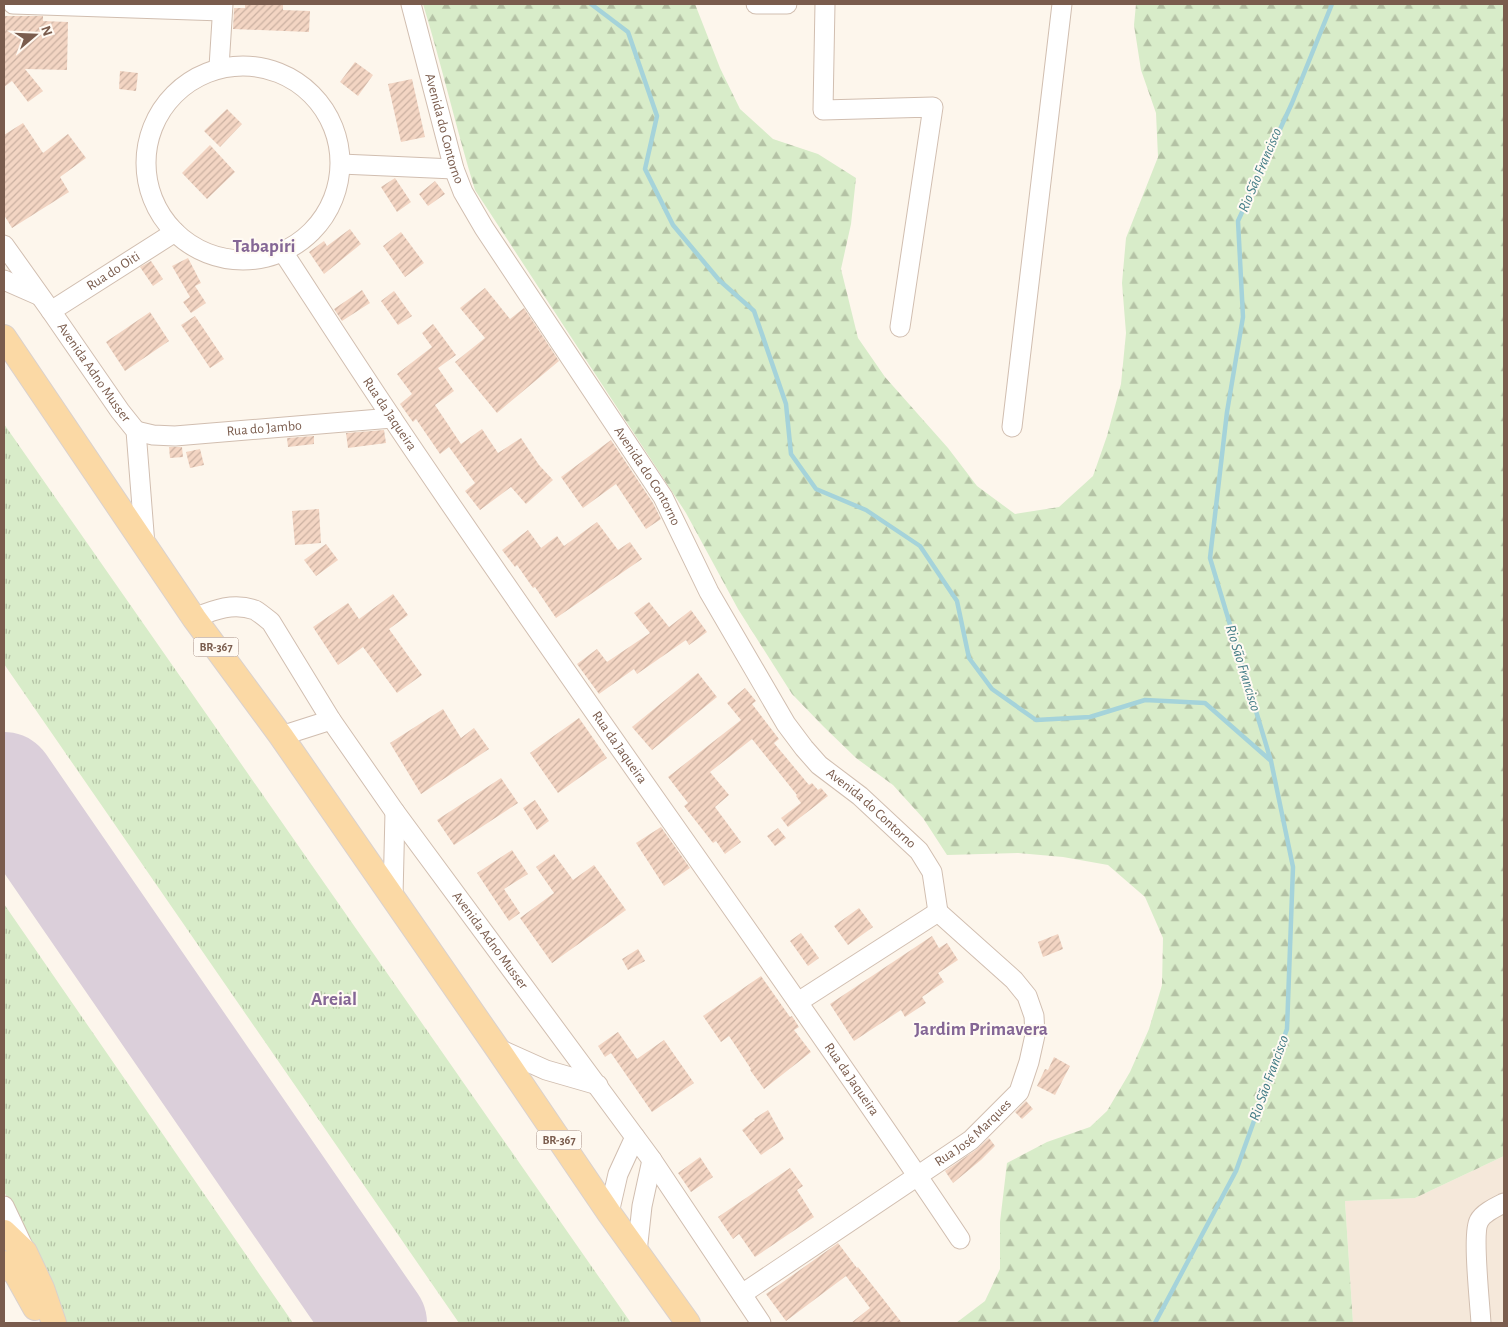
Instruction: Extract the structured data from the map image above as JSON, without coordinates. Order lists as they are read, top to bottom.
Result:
{
  "streets": {
    "main road": ["BR-367"],
    "street": [
      "Avenida do Contorno",
      "Rua do Oiti",
      "Avenida Adno Musser",
      "Rua da Jaqueira",
      "Rua do Jambo",
      "Rua José Marques"
    ]
  },
  "crossings": [
    ["Avenida do Contorno", "Rua José Marques"],
    ["Rua do Oiti", "Avenida Adno Musser"],
    ["Avenida Adno Musser", "Rua do Jambo"],
    ["Avenida Adno Musser", "BR-367"],
    ["Avenida Adno Musser", "Rua José Marques"],
    ["Rua da Jaqueira", "Rua do Jambo"],
    ["Rua da Jaqueira", "Rua José Marques"]
  ],
  "districts": ["Tabapiri", "Areial", "Jardim Primavera"],
  "water": ["Rio São Francisco"],
  "north": "right"
}
